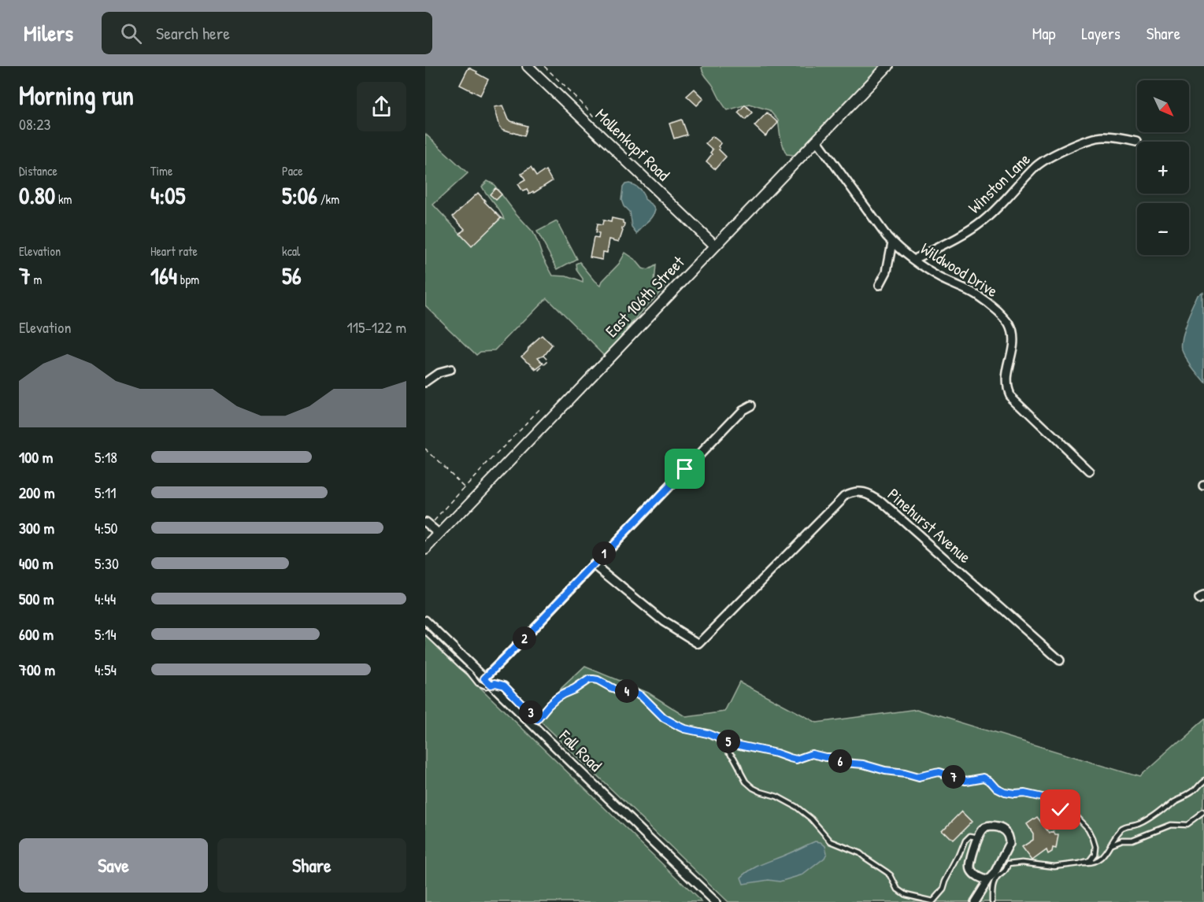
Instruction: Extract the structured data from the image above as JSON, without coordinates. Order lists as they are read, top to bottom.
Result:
{
  "streets": {
    "street": [
      "Mollenkopf Road",
      "Winston Lane",
      "Wildwood Drive",
      "East 106th Street",
      "Pinehurst Avenue",
      "Fall Road"
    ]
  },
  "crossings": [
    ["Mollenkopf Road", "East 106th Street"],
    ["Winston Lane", "Wildwood Drive"],
    ["Wildwood Drive", "East 106th Street"]
  ],
  "north": "bottom right",
  "page": {
    "header": "Milers",
    "search": "Search here",
    "nav": ["Map", "Layers", "Share"],
    "heading": ["Morning run", "08:23"],
    "map_buttons": ["+", "−"],
    "stats": [
      ["Distance", "0.80 km"],
      ["Time", "4:05"],
      ["Pace", "5:06 /km"],
      ["Elevation", "7 m"],
      ["Heart rate", "164 bpm"],
      ["kcal", "56"]
    ],
    "chart": ["Elevation", "115–122 m"],
    "list": [
      {
        "name": "100 m",
        "note": "5:18"
      },
      {
        "name": "200 m",
        "note": "5:11"
      },
      {
        "name": "300 m",
        "note": "4:50"
      },
      {
        "name": "400 m",
        "note": "5:30"
      },
      {
        "name": "500 m",
        "note": "4:44"
      },
      {
        "name": "600 m",
        "note": "5:14"
      },
      {
        "name": "700 m",
        "note": "4:54"
      }
    ],
    "pins": [
      "1",
      "2",
      "4",
      "3",
      "5",
      "6",
      "7"
    ],
    "buttons": ["Save", "Share"]
  }
}
